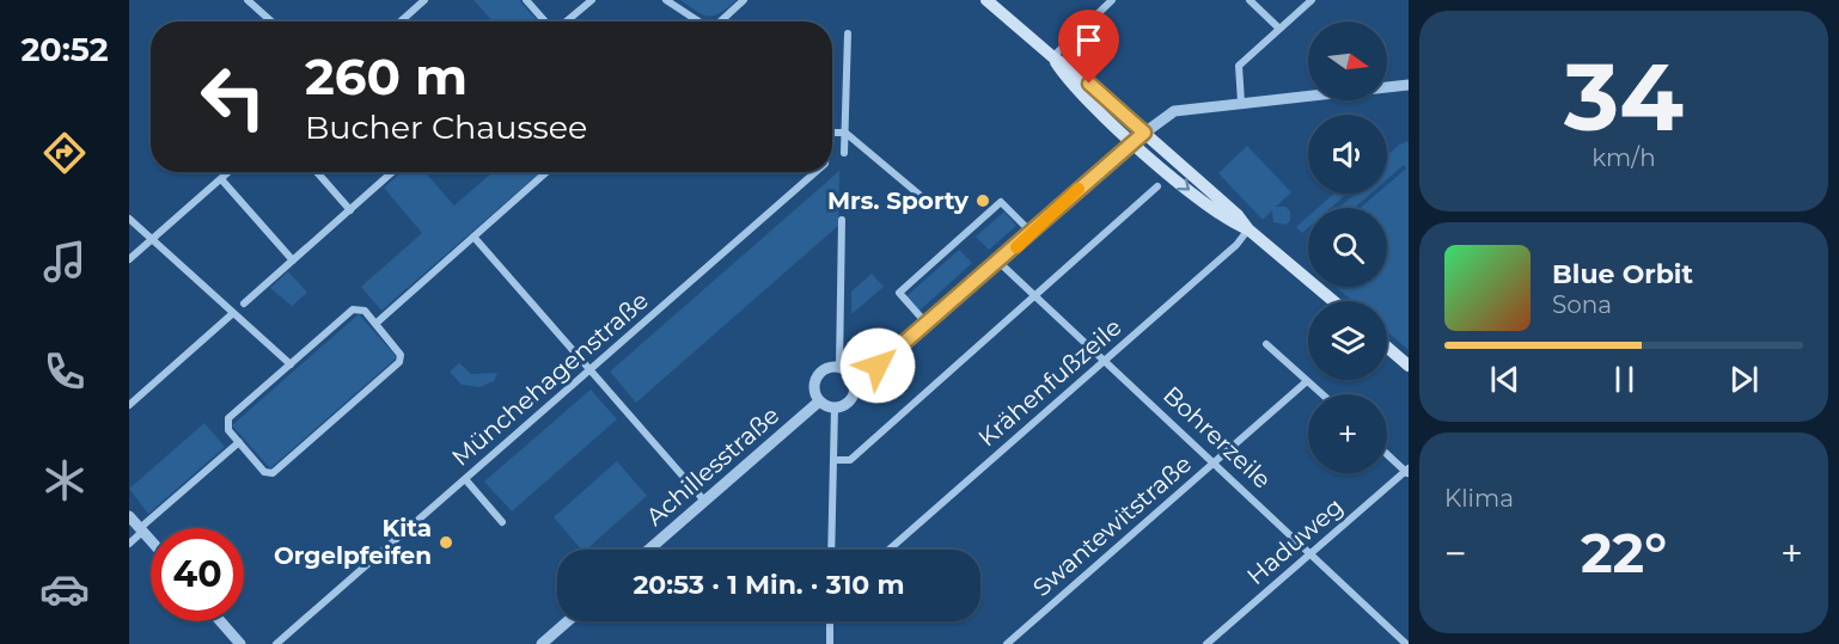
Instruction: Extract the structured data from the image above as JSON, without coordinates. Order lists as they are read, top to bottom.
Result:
{
  "streets": {
    "street": [
      "Münchehagenstraße",
      "Krähenfußzeile",
      "Bohrerzeile",
      "Achillesstraße",
      "Swantewitstraße",
      "Haduweg"
    ]
  },
  "crossings": [
    ["Krähenfußzeile", "Bohrerzeile"],
    ["Bohrerzeile", "Swantewitstraße"],
    ["Bohrerzeile", "Haduweg"]
  ],
  "places": ["Mrs. Sporty", "Kita Orgelpfeifen"],
  "north": "right",
  "page": {
    "tabs": "20:52",
    "tile": [
      ["34", "km/h"],
      "Klima"
    ],
    "map_buttons": "+",
    "turn": ["260 m", "Bucher Chaussee"],
    "song": ["Blue Orbit", "Sona"],
    "heat": ["−", "22°", "+"],
    "limit": "40",
    "trip": "20:53 · 1 Min. · 310 m"
  }
}
